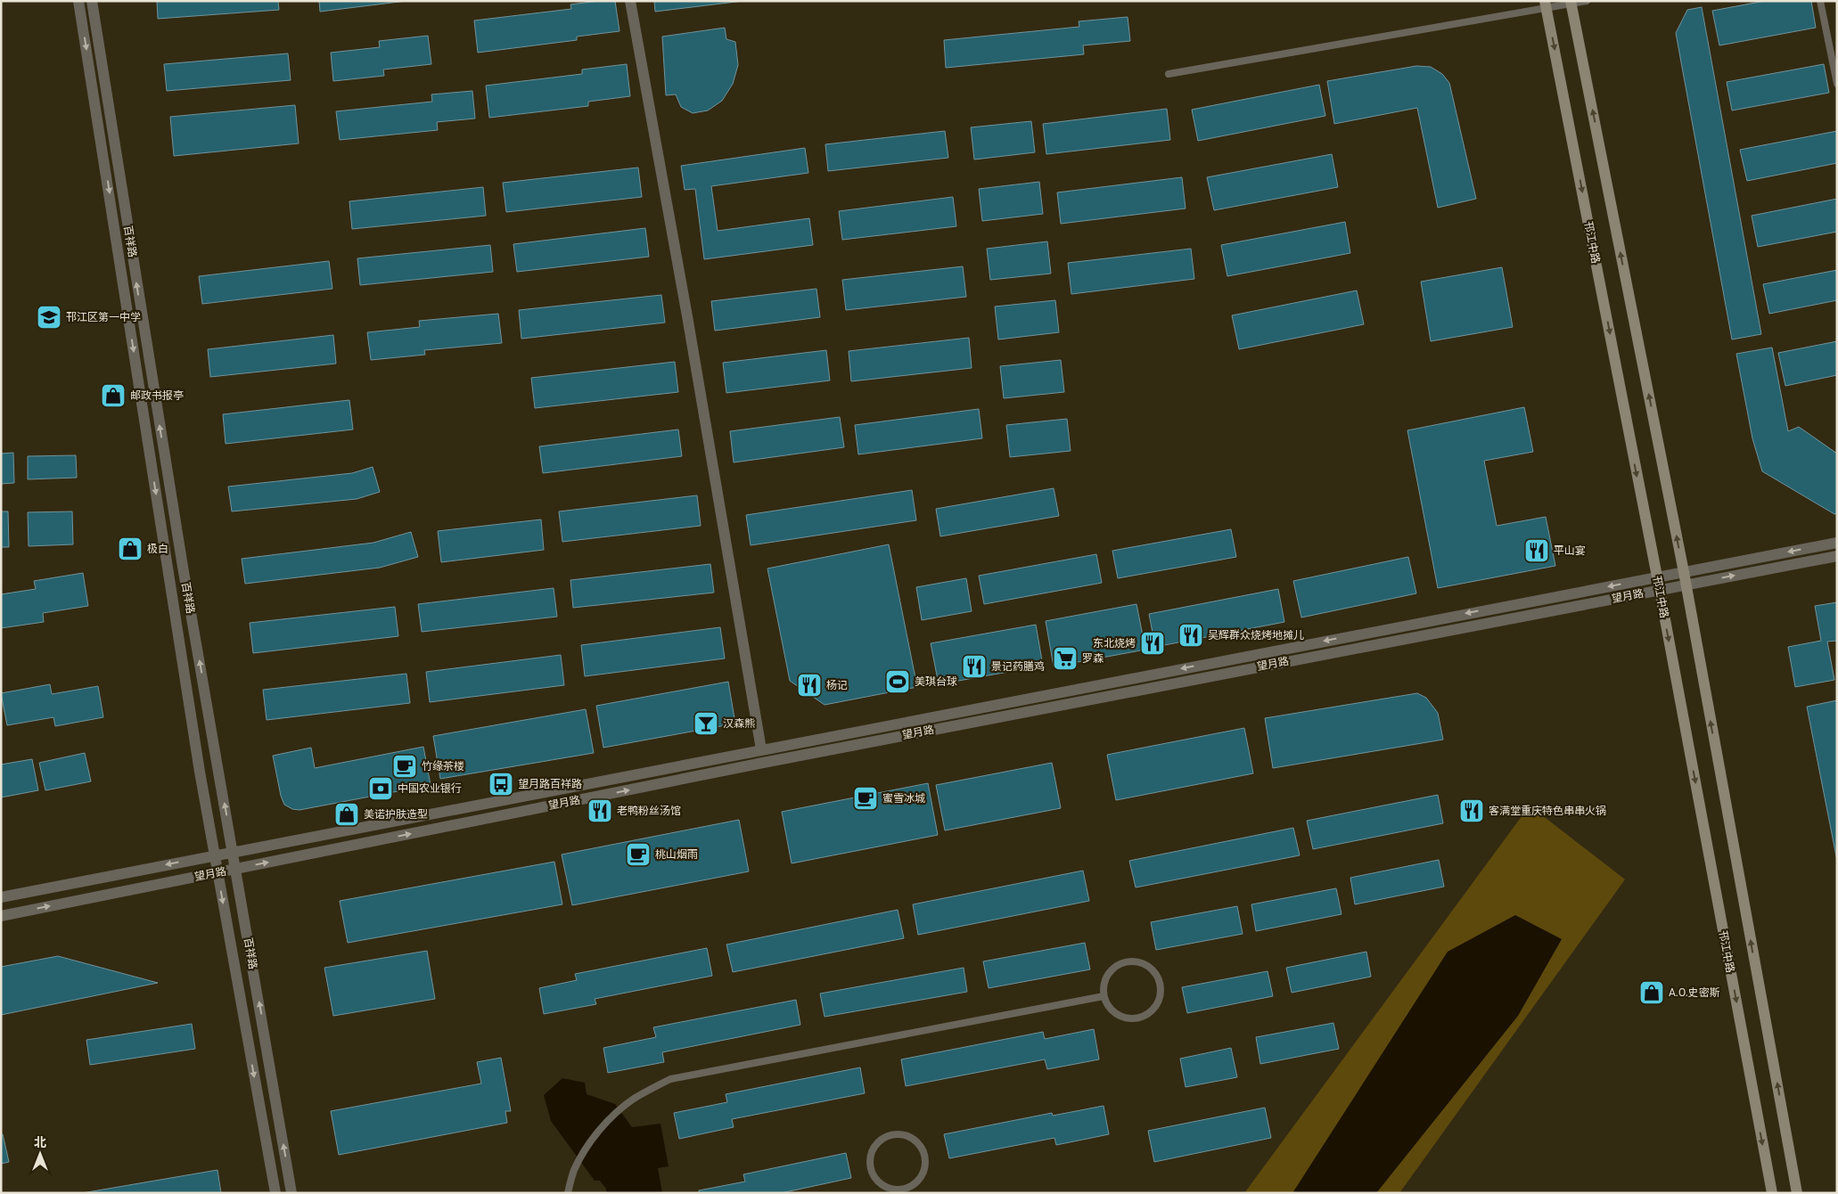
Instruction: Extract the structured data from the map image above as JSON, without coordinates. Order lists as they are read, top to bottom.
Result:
{
  "streets": {
    "main road": ["邗江中路"],
    "street": ["百祥路", "望月路"]
  },
  "crossings": [
    ["百祥路", "望月路"],
    ["邗江中路", "望月路"]
  ],
  "places": {
    "school or university": ["邗江区第一中学"],
    "shop": [
      "邮政书报亭",
      "极白",
      "美诺护肤造型",
      "A.O.史密斯"
    ],
    "restaurant": [
      "平山宴",
      "吴辉群众烧烤地摊儿",
      "东北烧烤",
      "景记药膳鸡",
      "杨记",
      "老鸭粉丝汤馆",
      "客满堂重庆特色串串火锅"
    ],
    "supermarket": ["罗森"],
    "sports": ["美琪台球"],
    "bar": ["汉森熊"],
    "cafe": ["竹缘茶楼", "蜜雪冰城", "桃山烟雨"],
    "bus stop": ["望月路百祥路"],
    "bank": ["中国农业银行"]
  },
  "north": "top"
}
